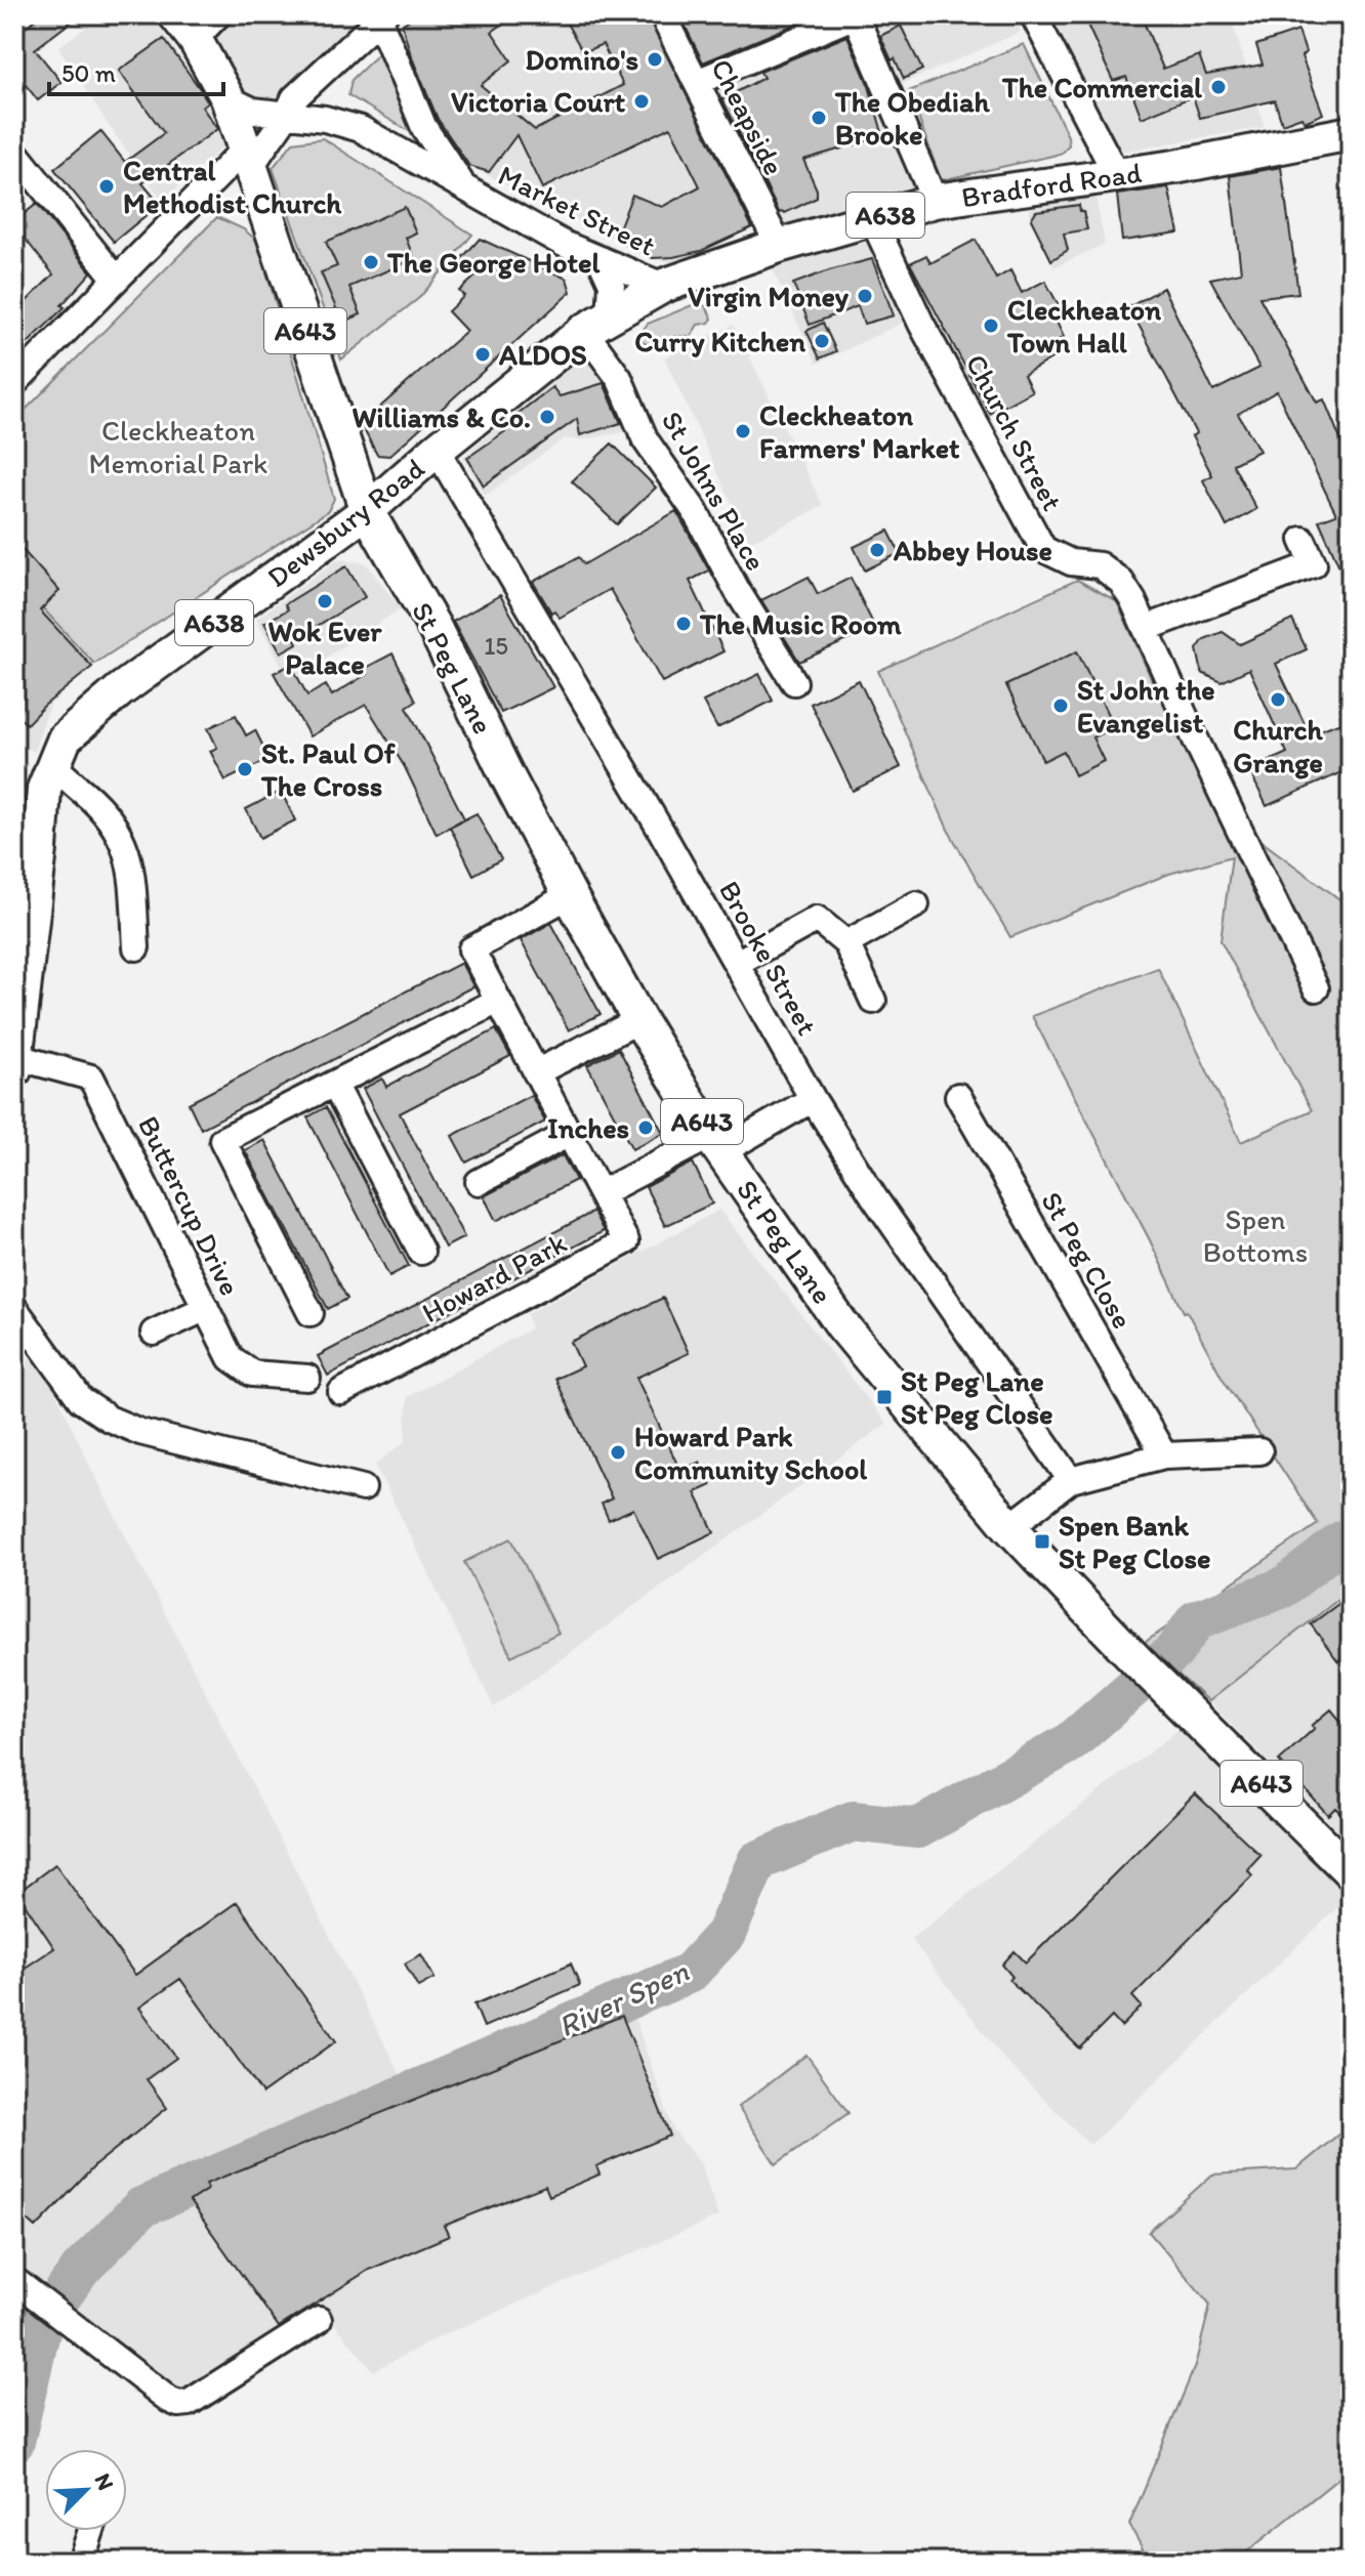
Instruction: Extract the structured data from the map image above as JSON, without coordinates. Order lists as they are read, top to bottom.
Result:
{
  "streets": {
    "main road": [
      "Bradford Road",
      "A638",
      "A643",
      "Dewsbury Road",
      "St Peg Lane"
    ],
    "street": [
      "Cheapside",
      "Market Street",
      "Church Street",
      "St Johns Place",
      "Brooke Street",
      "Buttercup Drive",
      "St Peg Close",
      "Howard Park"
    ]
  },
  "crossings": [
    ["Cheapside", "Bradford Road"],
    ["Bradford Road", "Market Street"],
    ["Bradford Road", "Church Street"],
    ["Bradford Road", "Dewsbury Road"],
    ["Market Street", "A643"],
    ["Market Street", "Dewsbury Road"],
    ["A643", "Dewsbury Road"],
    ["A643", "St Peg Lane"],
    ["St Johns Place", "Dewsbury Road"],
    ["Dewsbury Road", "St Peg Lane"],
    ["Dewsbury Road", "Brooke Street"],
    ["Dewsbury Road", "Buttercup Drive"],
    ["St Peg Lane", "Howard Park"]
  ],
  "water": ["River Spen"],
  "parks": ["Cleckheaton Memorial Park", "Spen Bottoms"],
  "places": {
    "other": [
      "Domino's",
      "The Commercial",
      "Victoria Court",
      "The Obediah Brooke",
      "Central Methodist Church",
      "The George Hotel",
      "Virgin Money",
      "Cleckheaton Town Hall",
      "Curry Kitchen",
      "ALDOS",
      "Williams & Co.",
      "Cleckheaton Farmers' Market",
      "Abbey House",
      "Wok Ever Palace",
      "The Music Room",
      "Church Grange",
      "St John the Evangelist",
      "St. Paul Of The Cross",
      "Inches",
      "Howard Park Community School"
    ],
    "transit": ["St Peg Lane St Peg Close", "Spen Bank St Peg Close"]
  },
  "house_numbers": ["15"],
  "scale_bar": "50 m",
  "north": "top right"
}
